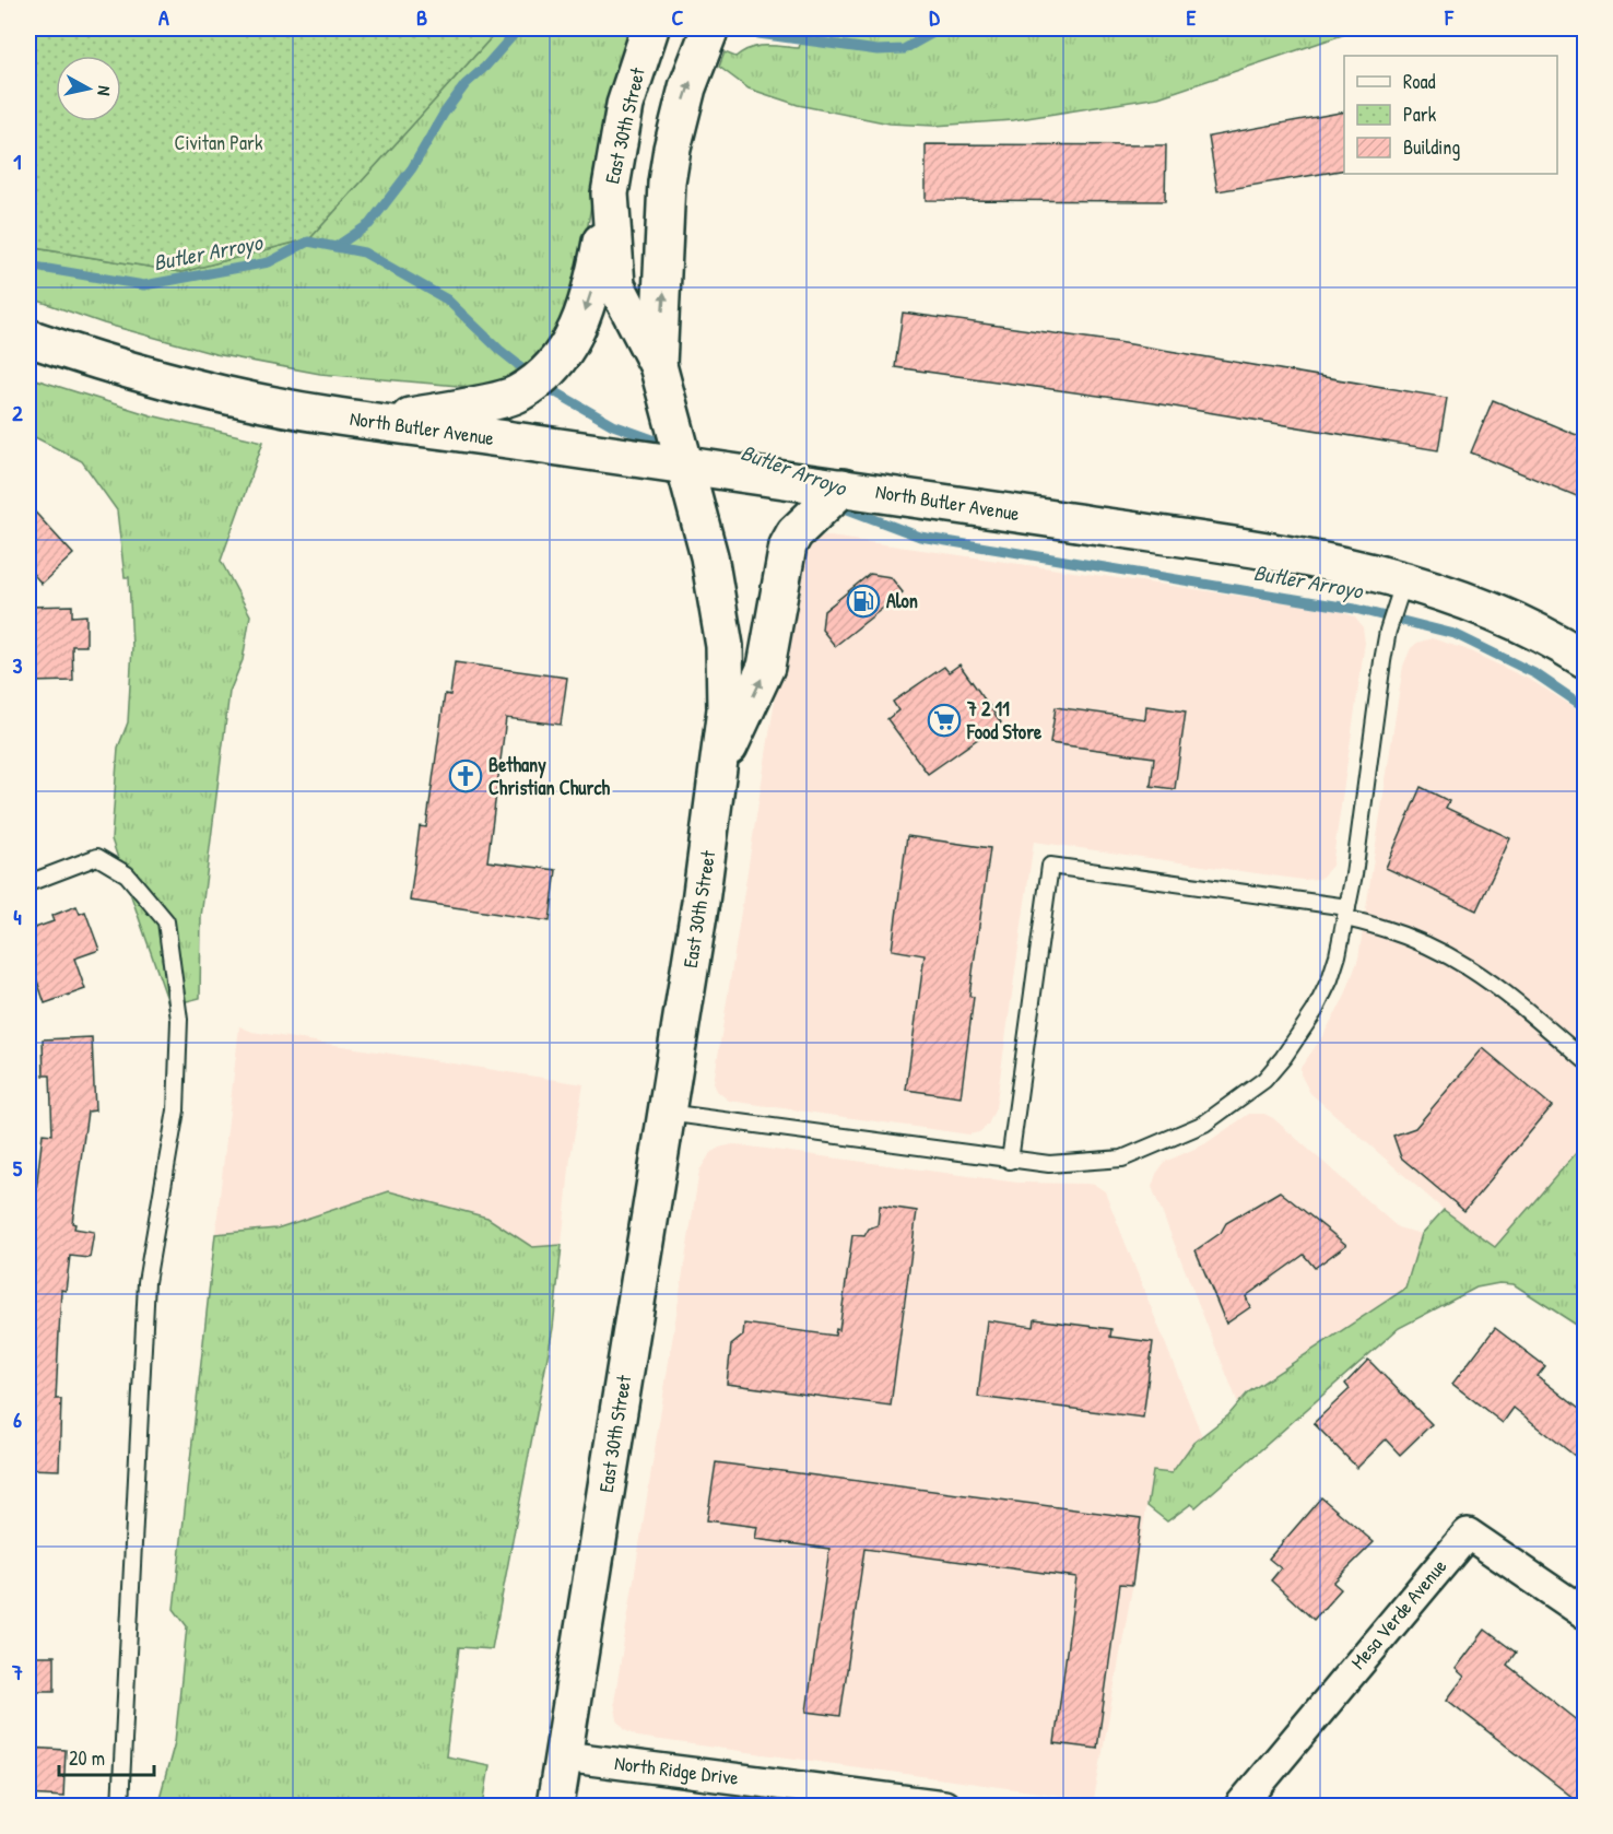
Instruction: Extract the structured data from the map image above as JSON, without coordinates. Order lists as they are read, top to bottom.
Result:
{
  "streets": {
    "main road": ["East 30th Street", "North Butler Avenue"],
    "street": ["Mesa Verde Avenue", "North Ridge Drive"]
  },
  "crossings": [
    ["East 30th Street", "North Butler Avenue"],
    ["East 30th Street", "North Ridge Drive"]
  ],
  "water": ["Butler Arroyo"],
  "parks": ["Civitan Park"],
  "places": {
    "fuel station": ["Alon"],
    "supermarket": ["7 2 11 Food Store"],
    "church": ["Bethany Christian Church"]
  },
  "legend": ["Road", "Park", "Building"],
  "scale_bar": "20 m",
  "north": "right",
  "grid": {
    "columns": [
      "A",
      "B",
      "C",
      "D",
      "E",
      "F"
    ],
    "rows": [
      "1",
      "2",
      "3",
      "4",
      "5",
      "6",
      "7"
    ]
  }
}
